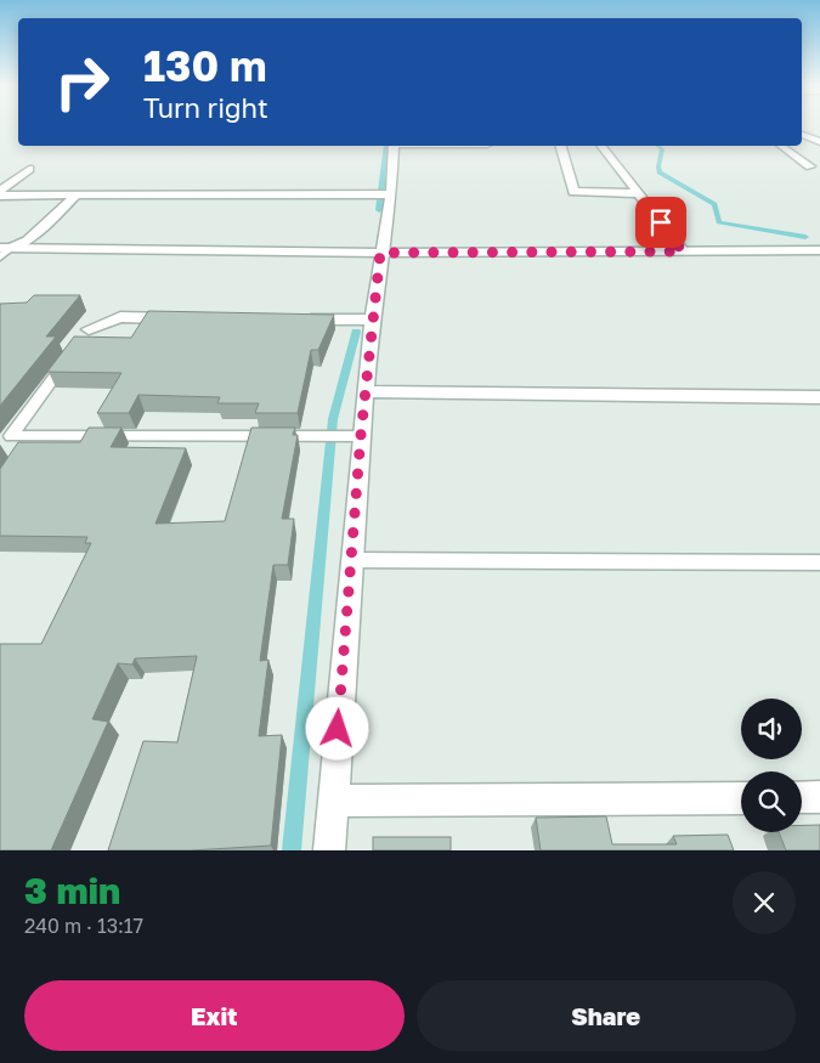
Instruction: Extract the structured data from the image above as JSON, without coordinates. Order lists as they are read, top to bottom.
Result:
{
  "page": {
    "turn": ["130 m", "Turn right"],
    "heading": ["3 min", "240 m · 13:17"],
    "buttons": ["Exit", "Share"]
  }
}
